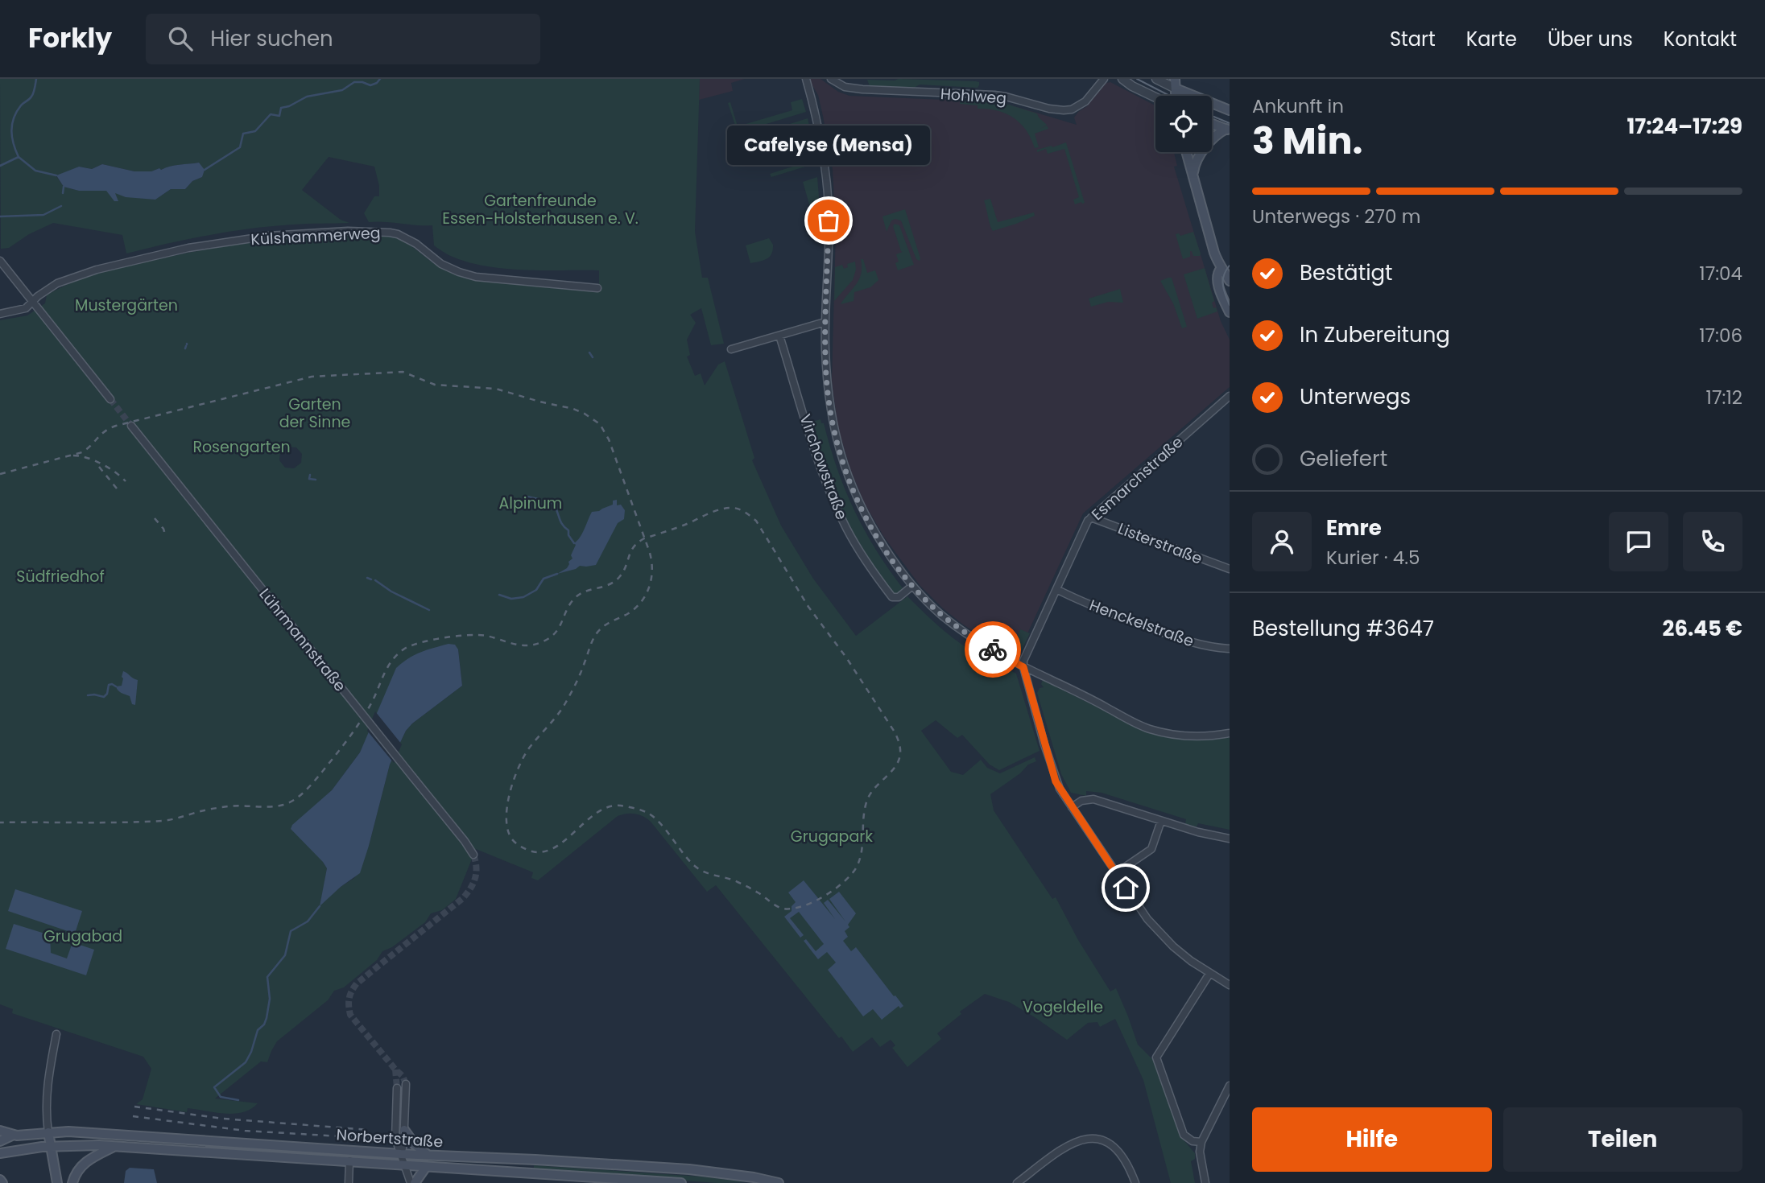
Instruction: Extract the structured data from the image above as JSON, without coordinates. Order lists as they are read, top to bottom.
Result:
{
  "streets": {
    "main road": ["Norbertstraße"],
    "street": [
      "Hohlweg",
      "Külshammerweg",
      "Virchowstraße",
      "Esmarchstraße",
      "Listerstraße",
      "Henckelstraße",
      "Lührmannstraße"
    ]
  },
  "crossings": [
    ["Virchowstraße", "Esmarchstraße"],
    ["Esmarchstraße", "Listerstraße"],
    ["Esmarchstraße", "Henckelstraße"]
  ],
  "parks": [
    "Gartenfreunde Essen-Holsterhausen e. V.",
    "Mustergärten",
    "Garten der Sinne",
    "Rosengarten",
    "Alpinum",
    "Südfriedhof",
    "Grugapark",
    "Grugabad",
    "Vogeldelle"
  ],
  "places": ["Cafelyse (Mensa)"],
  "page": {
    "header": "Forkly",
    "search": "Hier suchen",
    "nav": [
      "Start",
      "Karte",
      "Über uns",
      "Kontakt"
    ],
    "heading": ["3 Min.", "Ankunft in", "17:24–17:29"],
    "panel": [
      "Emre",
      "Kurier · 4.5",
      "Bestellung #3647",
      "26.45 €"
    ],
    "bubble": "Cafelyse (Mensa)",
    "bar": "Unterwegs · 270 m",
    "list": [
      ["Bestätigt", "17:04"],
      ["In Zubereitung", "17:06"],
      ["Unterwegs", "17:12"],
      "Geliefert"
    ],
    "buttons": ["Hilfe", "Teilen"]
  }
}
